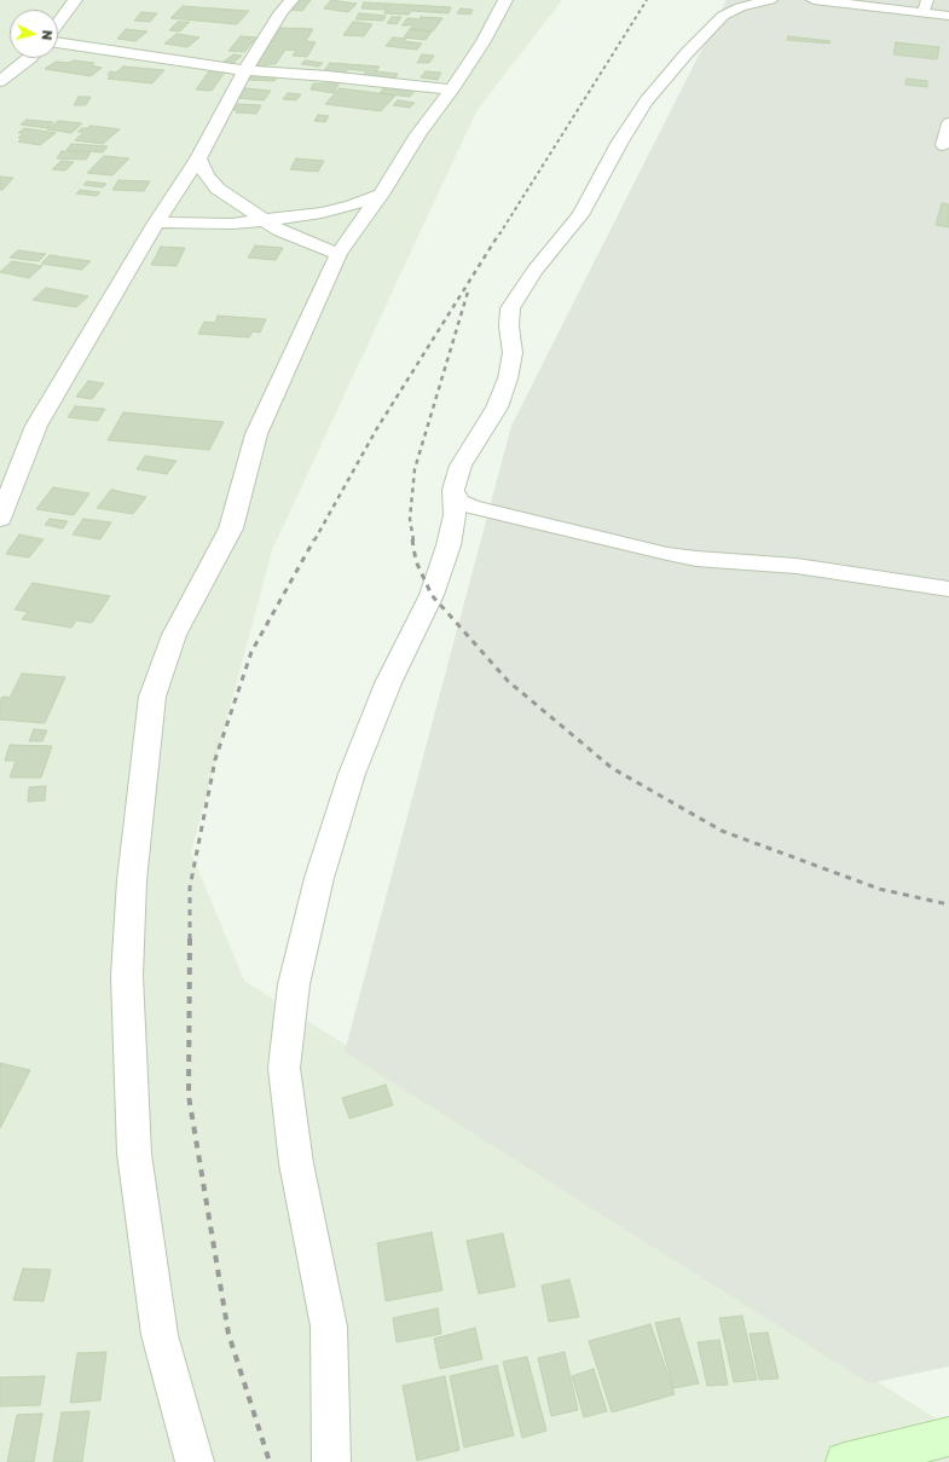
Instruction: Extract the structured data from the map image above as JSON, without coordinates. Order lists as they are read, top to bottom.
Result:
{
  "north": "right"
}
